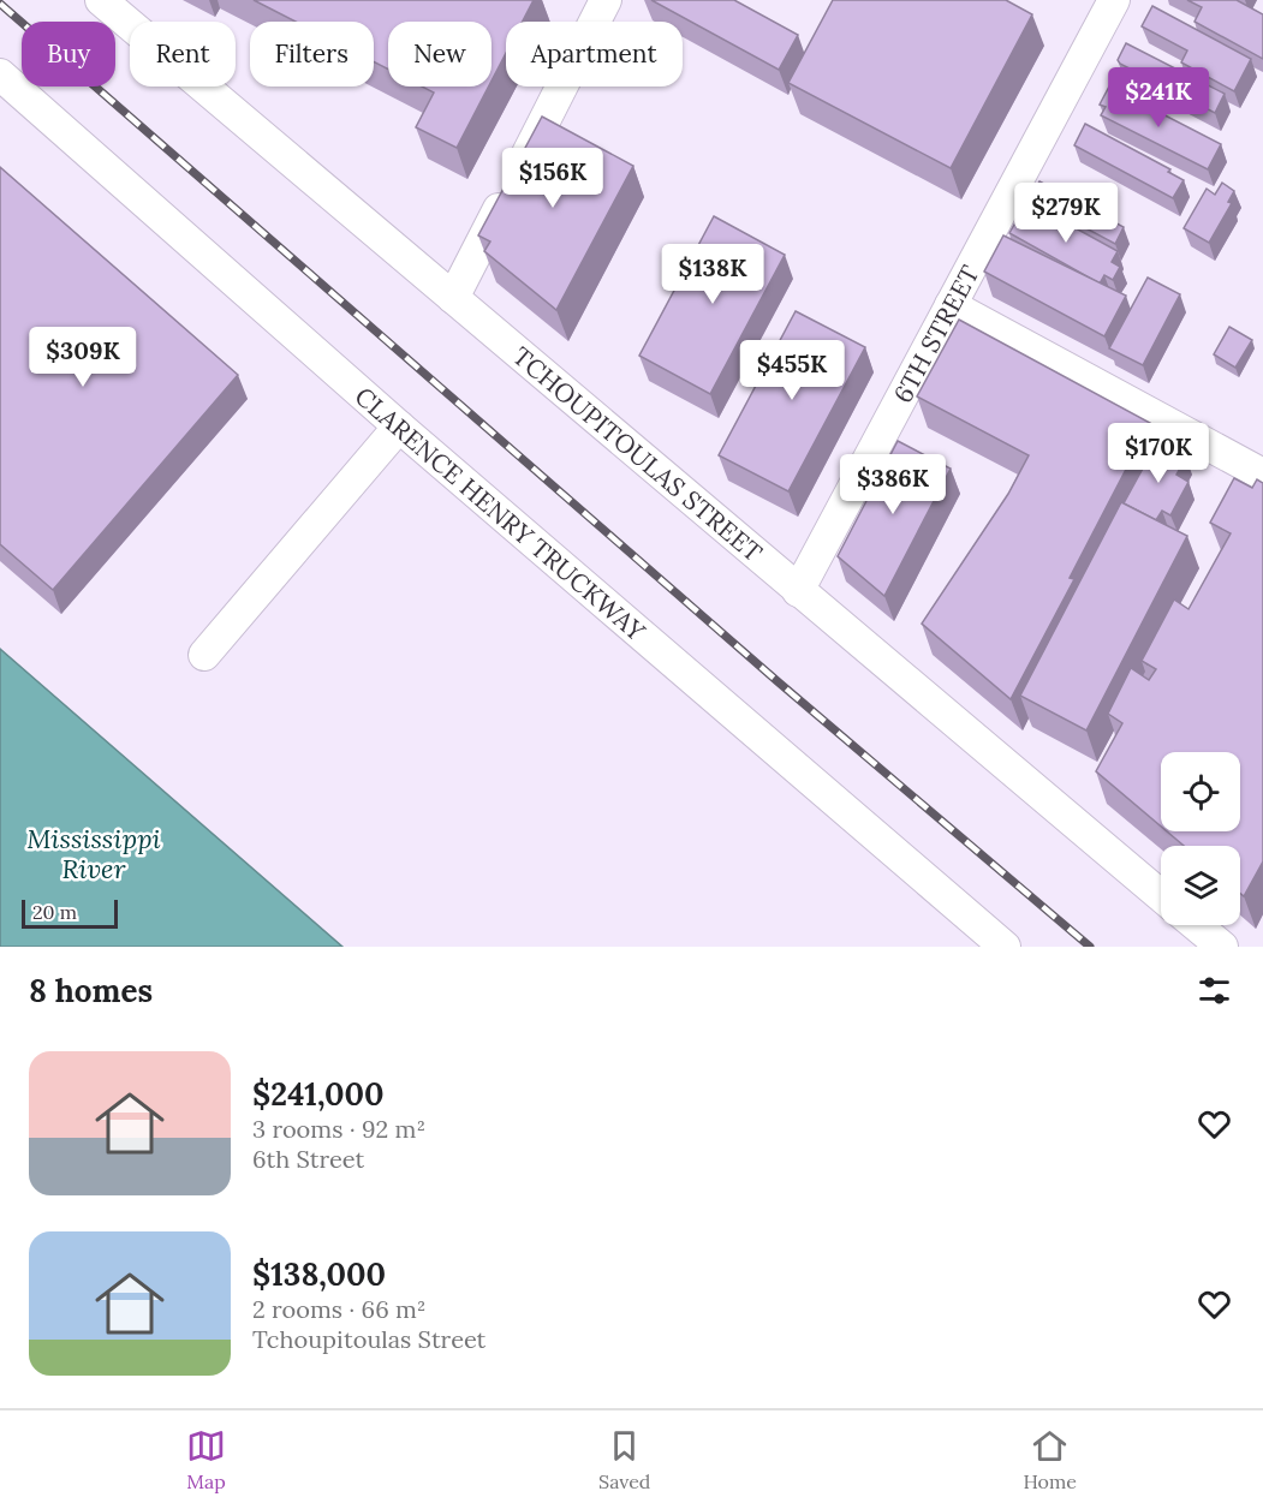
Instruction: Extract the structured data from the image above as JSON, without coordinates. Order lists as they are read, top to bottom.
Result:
{
  "streets": {
    "street": ["6TH STREET", "TCHOUPITOULAS STREET", "CLARENCE HENRY TRUCKWAY"]
  },
  "crossings": [
    ["6TH STREET", "TCHOUPITOULAS STREET"]
  ],
  "water": ["Mississippi River"],
  "scale_bar": "20 m",
  "page": {
    "chip": [
      "Buy",
      "Rent",
      "Filters",
      "New",
      "Apartment"
    ],
    "price": [
      "$241K",
      "$156K",
      "$279K",
      "$138K",
      "$309K",
      "$455K",
      "$170K",
      "$386K"
    ],
    "scale": "20 m",
    "heading": "8 homes",
    "list": [
      {
        "name": "$241,000",
        "note": "3 rooms · 92 m² · 6th Street"
      },
      {
        "name": "$138,000",
        "note": "2 rooms · 66 m² · Tchoupitoulas Street"
      }
    ],
    "tabs": ["Map", "Saved", "Home"]
  }
}
